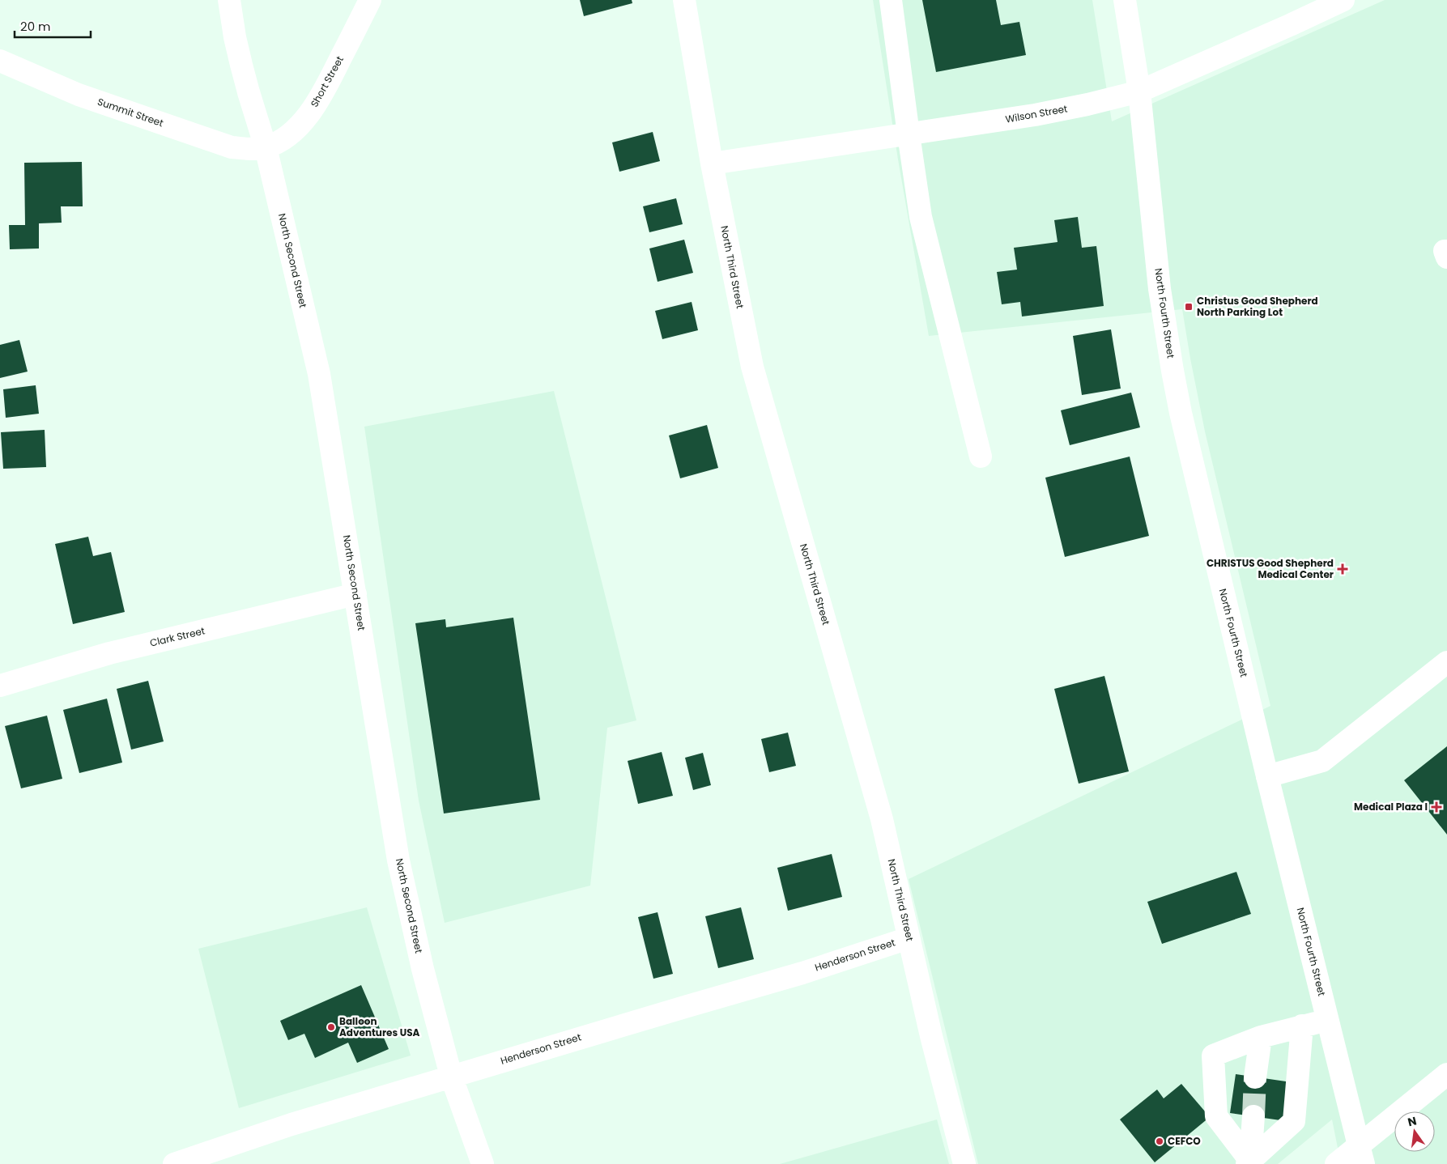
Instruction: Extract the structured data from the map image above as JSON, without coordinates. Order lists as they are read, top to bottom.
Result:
{
  "streets": {
    "street": [
      "Short Street",
      "Summit Street",
      "Wilson Street",
      "North Second Street",
      "North Third Street",
      "North Fourth Street",
      "Clark Street",
      "Henderson Street"
    ]
  },
  "crossings": [
    ["Short Street", "Summit Street"],
    ["Short Street", "North Second Street"],
    ["Summit Street", "North Second Street"],
    ["Wilson Street", "North Third Street"],
    ["Wilson Street", "North Fourth Street"],
    ["North Second Street", "Clark Street"],
    ["North Second Street", "Henderson Street"],
    ["North Third Street", "Henderson Street"]
  ],
  "places": {
    "transit": ["Christus Good Shepherd North Parking Lot"],
    "health": ["CHRISTUS Good Shepherd Medical Center", "Medical Plaza I"],
    "other": ["Balloon Adventures USA", "CEFCO"]
  },
  "scale_bar": "20 m",
  "north": "top"
}
